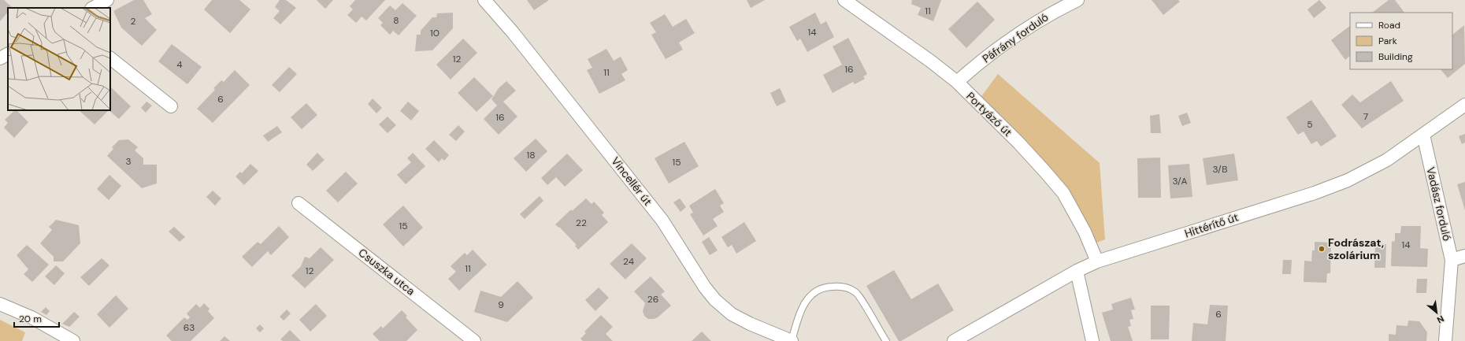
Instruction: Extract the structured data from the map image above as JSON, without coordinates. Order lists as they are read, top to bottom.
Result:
{
  "streets": {
    "street": [
      "Páfrány forduló",
      "Portyázó út",
      "Vincellér út",
      "Vadász forduló",
      "Hittérítő út",
      "Csuszka utca"
    ]
  },
  "crossings": [
    ["Páfrány forduló", "Portyázó út"],
    ["Portyázó út", "Hittérítő út"],
    ["Vadász forduló", "Hittérítő út"]
  ],
  "places": ["Fodrászat, szolárium"],
  "house_numbers": [
    "11",
    "8",
    "2",
    "14",
    "10",
    "12",
    "4",
    "16",
    "11",
    "6",
    "7",
    "16",
    "5",
    "18",
    "3",
    "15",
    "3/B",
    "3/A",
    "22",
    "15",
    "14",
    "24",
    "11",
    "12",
    "26",
    "9",
    "6",
    "63"
  ],
  "legend": ["Road", "Park", "Building"],
  "scale_bar": "20 m",
  "north": "bottom right"
}
